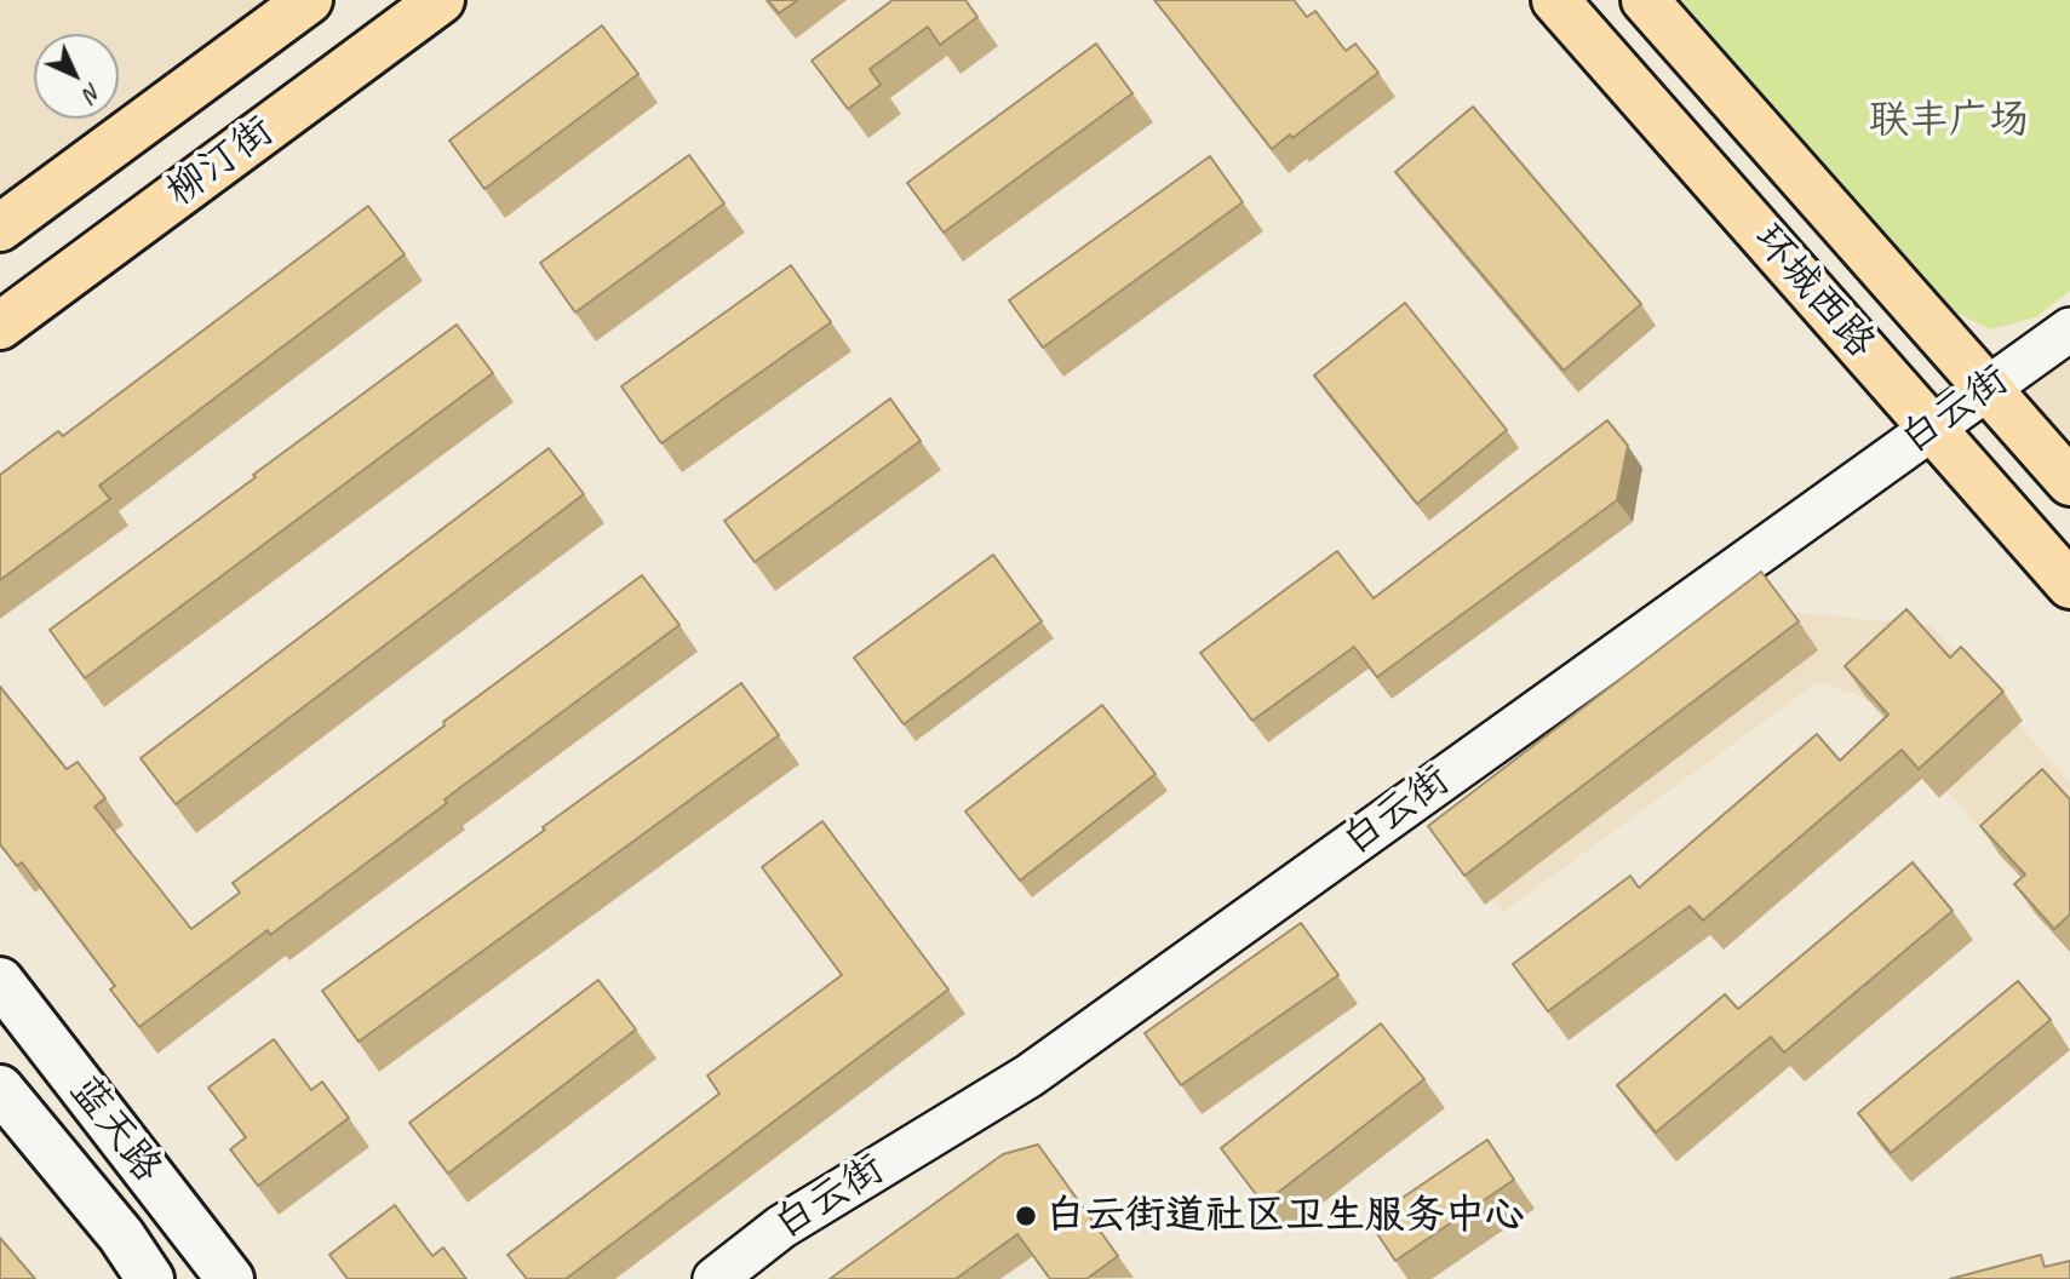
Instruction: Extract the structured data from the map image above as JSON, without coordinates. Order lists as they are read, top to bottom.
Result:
{
  "streets": {
    "main road": ["柳汀街", "环城西路"],
    "street": ["白云街", "蓝天路"]
  },
  "crossings": [
    ["环城西路", "白云街"]
  ],
  "parks": ["联丰广场"],
  "places": ["白云街道社区卫生服务中心"],
  "north": "bottom right"
}
